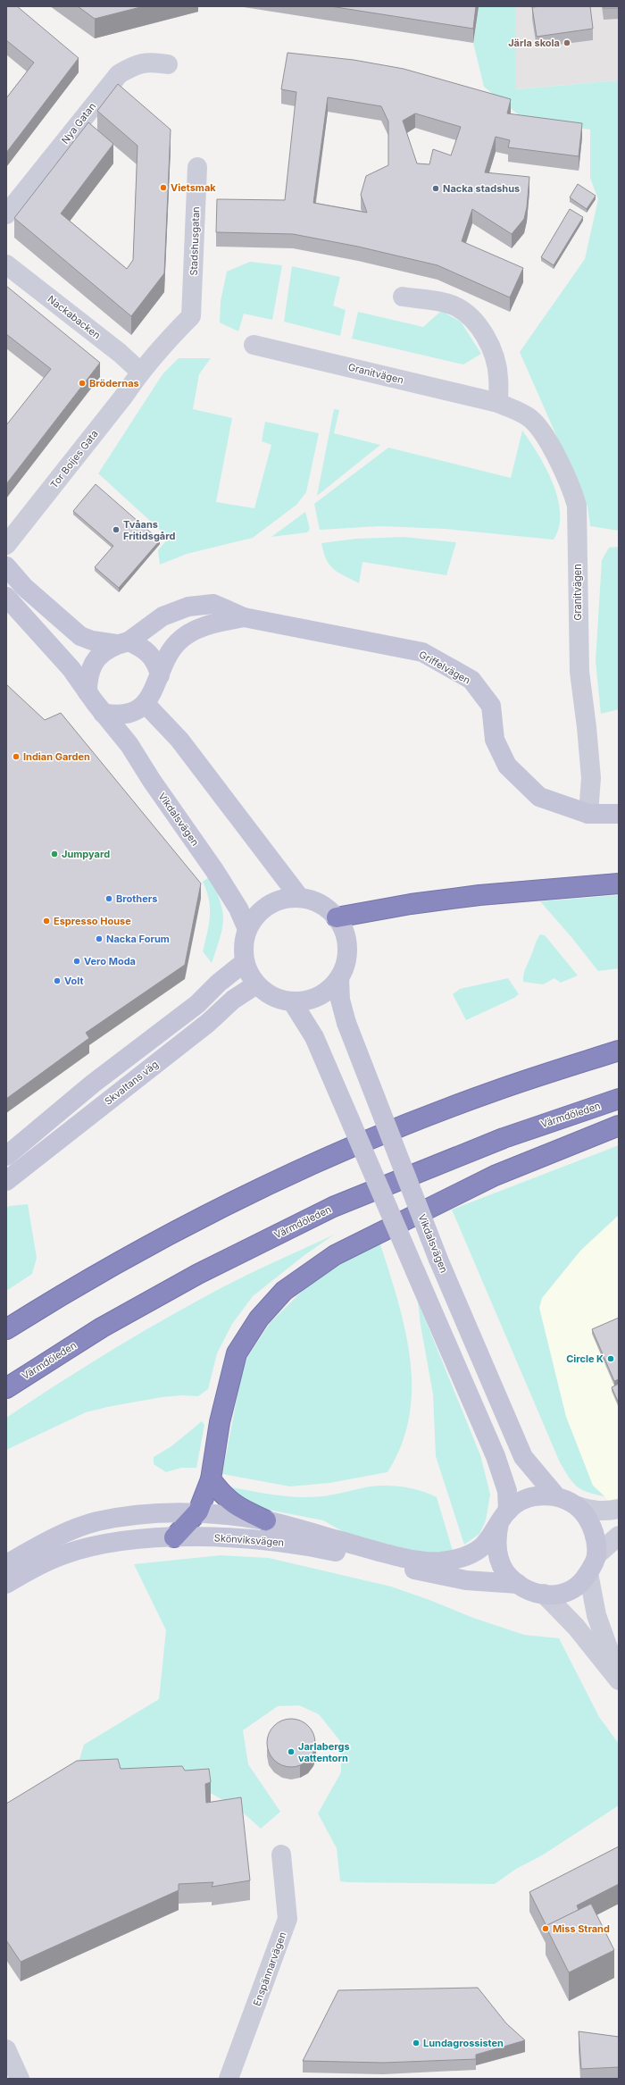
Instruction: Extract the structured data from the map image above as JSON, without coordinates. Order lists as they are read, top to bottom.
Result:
{
  "streets": {
    "highway": ["Värmdöleden"],
    "street": [
      "Nya Gatan",
      "Stadshusgatan",
      "Nackabacken",
      "Granitvägen",
      "Tor Boijes Gata",
      "Griffelvägen",
      "Vikdalsvägen",
      "Skvaltans väg",
      "Skönviksvägen",
      "Enspännarvägen"
    ]
  },
  "crossings": [
    ["Stadshusgatan", "Tor Boijes Gata"],
    ["Nackabacken", "Tor Boijes Gata"],
    ["Granitvägen", "Griffelvägen"],
    ["Griffelvägen", "Vikdalsvägen"],
    ["Vikdalsvägen", "Skvaltans väg"],
    ["Vikdalsvägen", "Skönviksvägen"]
  ],
  "places": [
    "Järla skola",
    "Vietsmak",
    "Nacka stadshus",
    "Brödernas",
    "Tvåans Fritidsgård",
    "Indian Garden",
    "Jumpyard",
    "Brothers",
    "Espresso House",
    "Nacka Forum",
    "Vero Moda",
    "Volt",
    "Circle K",
    "Jarlabergs vattentorn",
    "Miss Strand",
    "Lundagrossisten"
  ]
}
